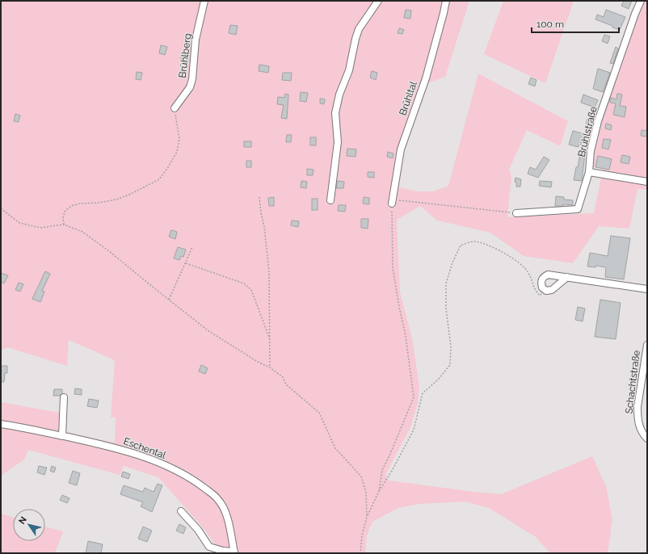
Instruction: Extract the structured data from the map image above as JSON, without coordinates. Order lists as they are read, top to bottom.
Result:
{
  "streets": {
    "street": [
      "Brühlberg",
      "Brühltal",
      "Brühlstraße",
      "Schachtstraße",
      "Eschental"
    ]
  },
  "scale_bar": "100 m",
  "north": "top left"
}
